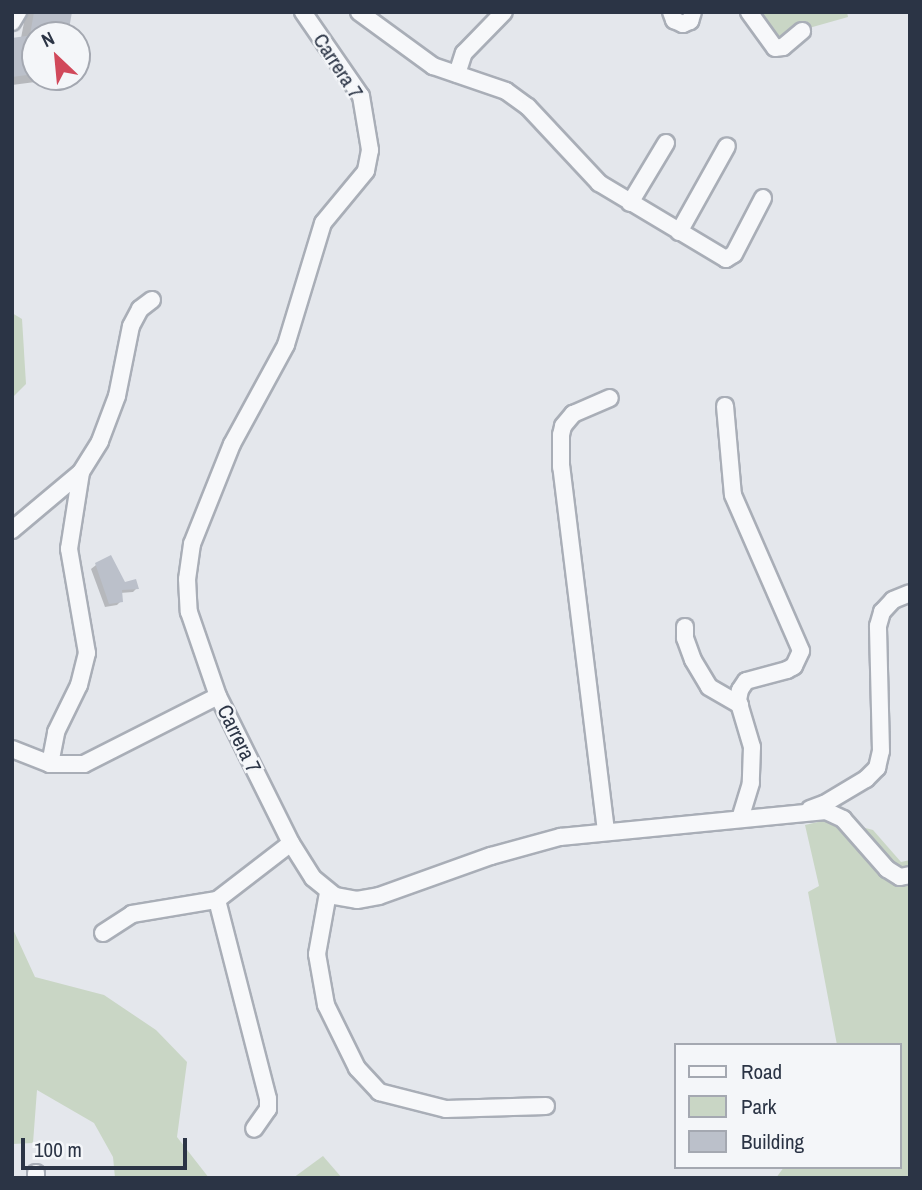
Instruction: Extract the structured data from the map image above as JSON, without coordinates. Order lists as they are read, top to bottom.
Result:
{
  "streets": {
    "street": ["Carrera 7"]
  },
  "legend": ["Road", "Park", "Building"],
  "scale_bar": "100 m",
  "north": "top left"
}
